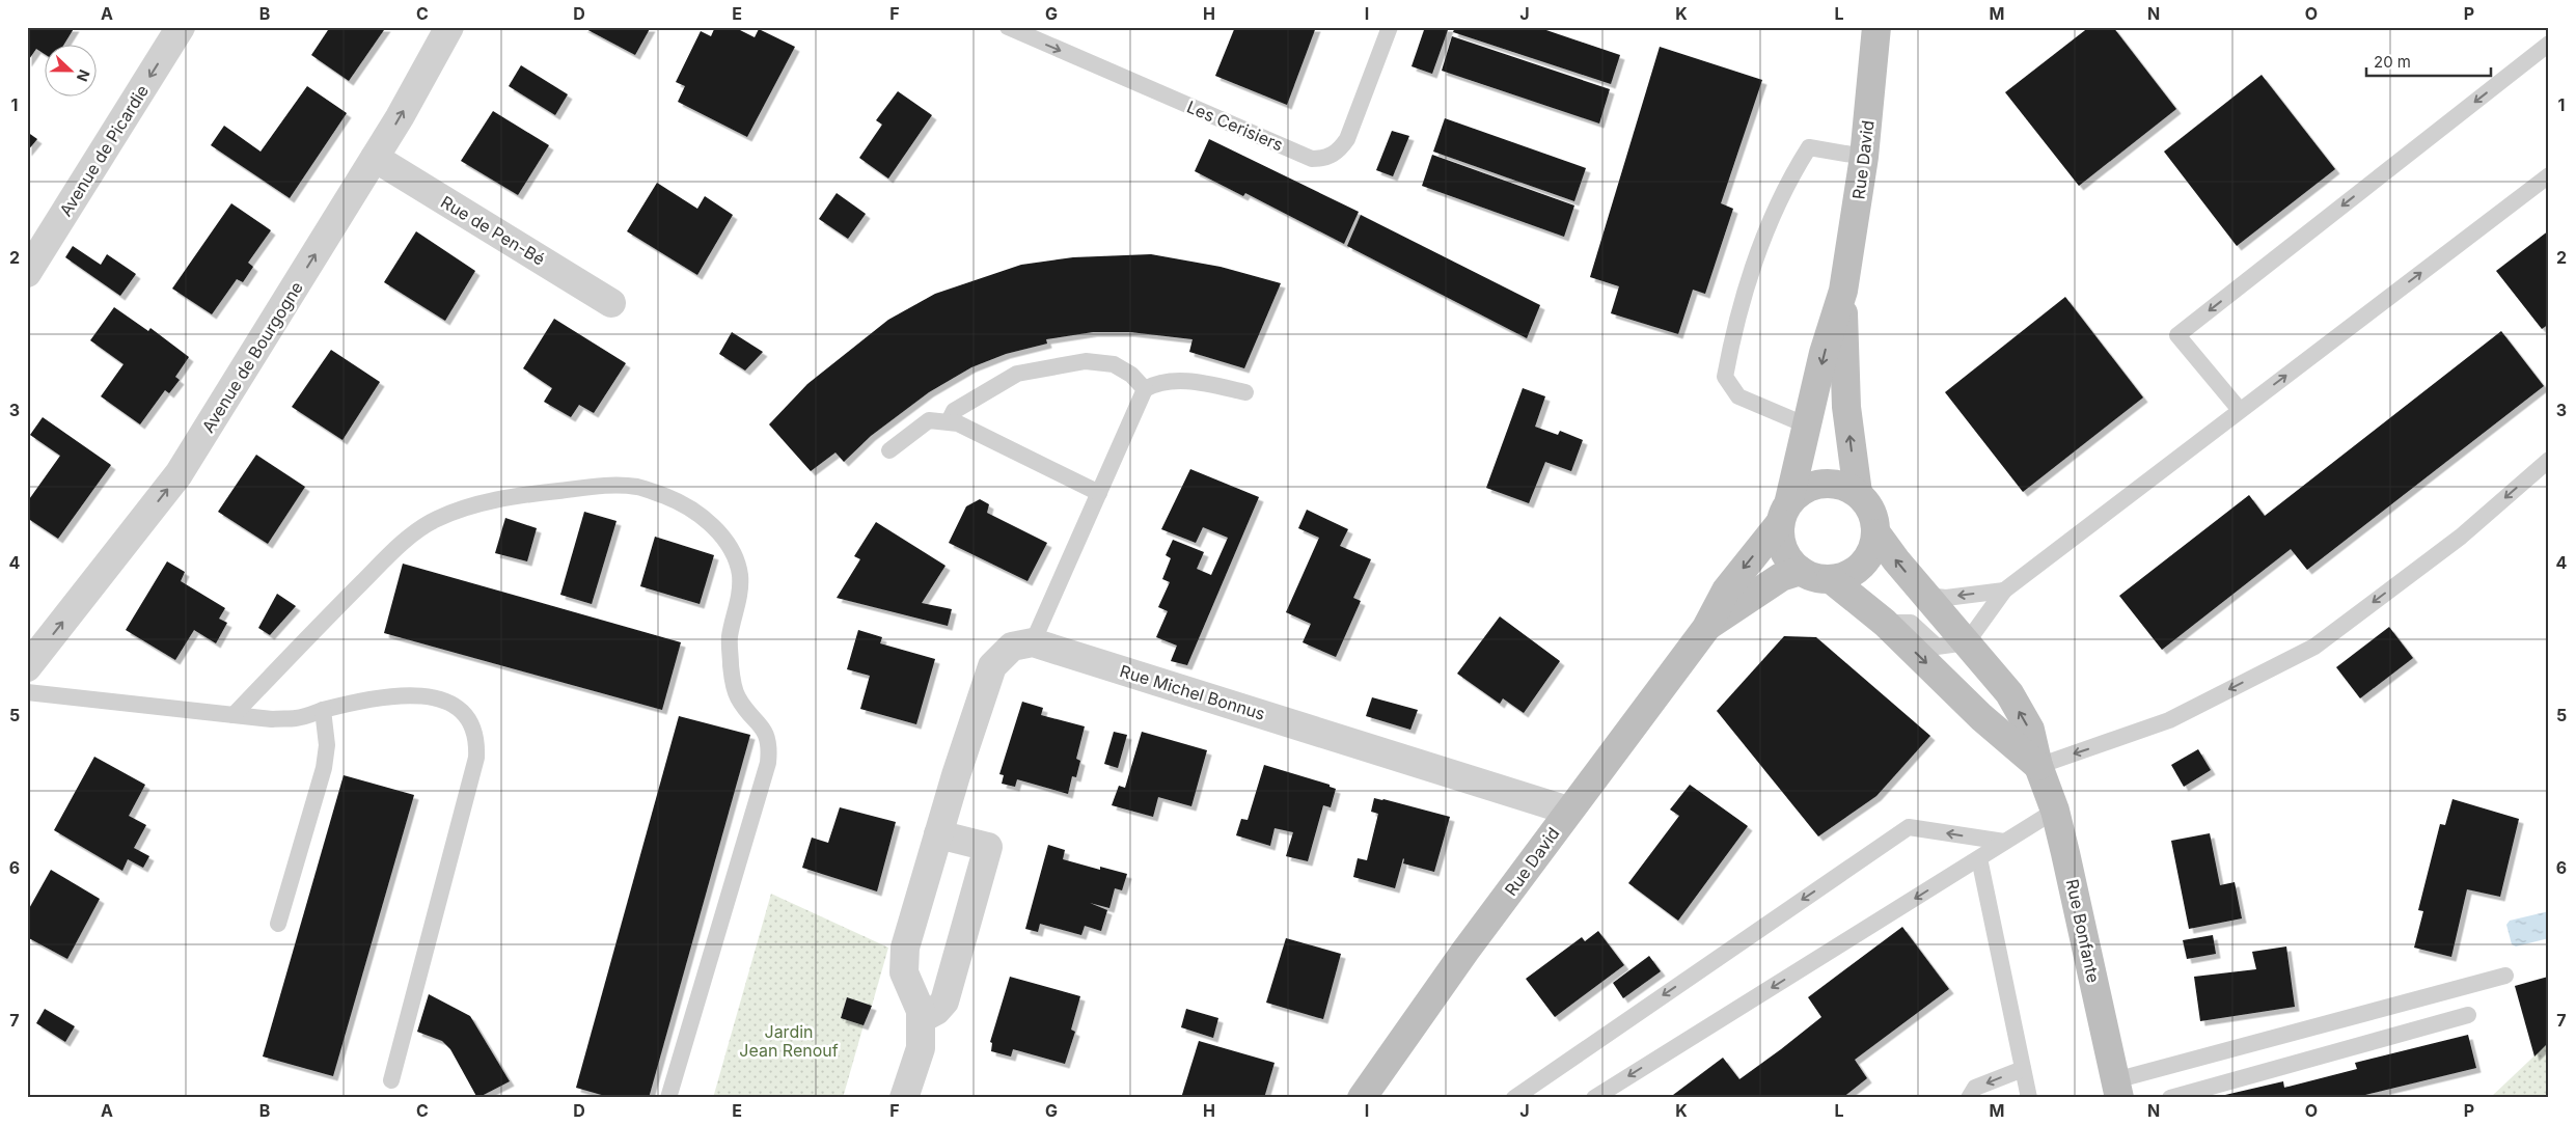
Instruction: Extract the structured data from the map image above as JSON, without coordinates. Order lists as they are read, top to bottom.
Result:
{
  "streets": {
    "main road": ["Rue David", "Rue Bonfante"],
    "street": [
      "Avenue de Picardie",
      "Rue de Pen-Bé",
      "Avenue de Bourgogne",
      "Rue Michel Bonnus"
    ],
    "lane": ["Les Cerisiers"]
  },
  "crossings": [
    ["Rue David", "Rue Michel Bonnus"],
    ["Rue David", "Rue Bonfante"],
    ["Rue de Pen-Bé", "Avenue de Bourgogne"]
  ],
  "one_way": ["Avenue de Picardie", "Avenue de Bourgogne"],
  "parks": ["Jardin Jean Renouf"],
  "scale_bar": "20 m",
  "north": "right",
  "grid": {
    "columns": [
      "A",
      "B",
      "C",
      "D",
      "E",
      "F",
      "G",
      "H",
      "I",
      "J",
      "K",
      "L",
      "M",
      "N",
      "O",
      "P"
    ],
    "rows": [
      "1",
      "2",
      "3",
      "4",
      "5",
      "6",
      "7"
    ]
  }
}
